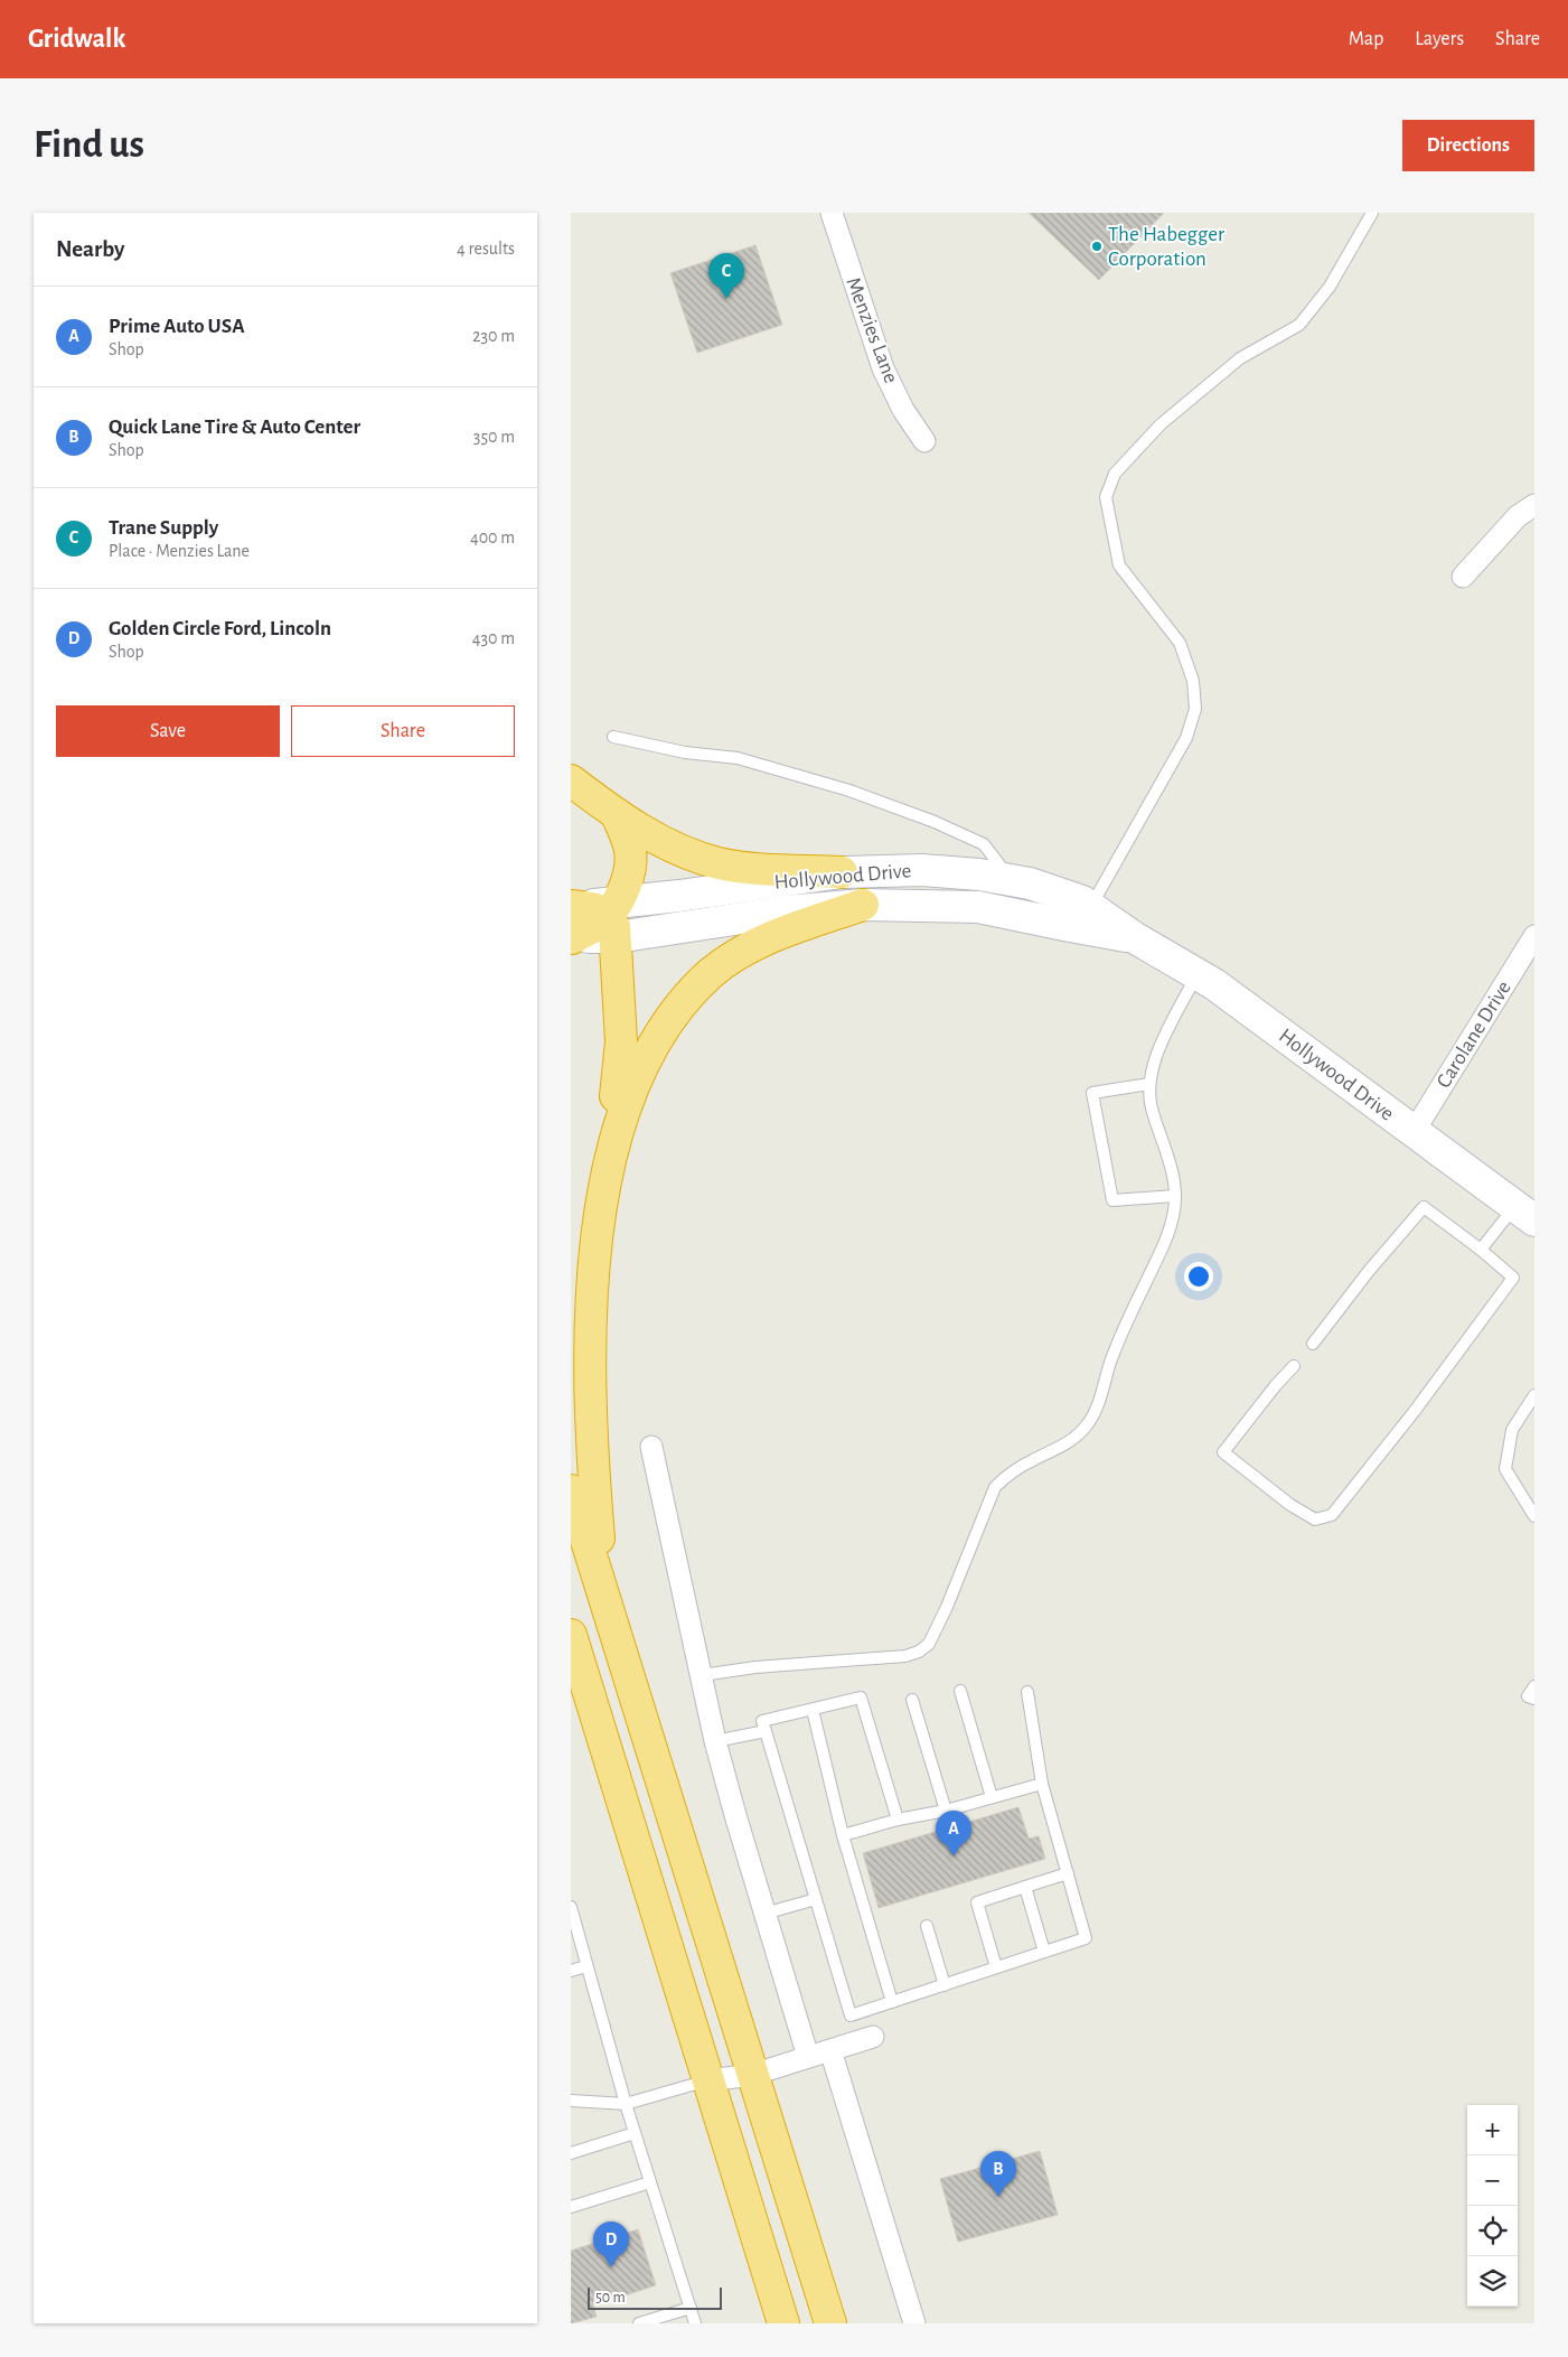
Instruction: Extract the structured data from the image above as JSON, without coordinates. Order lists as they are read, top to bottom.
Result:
{
  "streets": {
    "main road": ["Hollywood Drive"],
    "street": ["Menzies Lane", "Carolane Drive"]
  },
  "crossings": [
    ["Hollywood Drive", "Carolane Drive"]
  ],
  "places": ["The Habegger Corporation"],
  "scale_bar": "50 m",
  "page": {
    "header": "Gridwalk",
    "nav": ["Map", "Layers", "Share"],
    "buttons": [
      "Directions",
      ["Save", "Share"]
    ],
    "title": "Find us",
    "heading": ["Nearby", "4 results"],
    "pins": [
      "C",
      "A",
      "B",
      "D"
    ],
    "list": [
      {
        "mark": "A",
        "name": "Prime Auto USA",
        "note": "Shop",
        "value": "230 m"
      },
      {
        "mark": "B",
        "name": "Quick Lane Tire & Auto Center",
        "note": "Shop",
        "value": "350 m"
      },
      {
        "mark": "C",
        "name": "Trane Supply",
        "note": "Place · Menzies Lane",
        "value": "400 m"
      },
      {
        "mark": "D",
        "name": "Golden Circle Ford, Lincoln",
        "note": "Shop",
        "value": "430 m"
      }
    ],
    "map_buttons": ["+", "−"],
    "scale": "50 m"
  }
}
